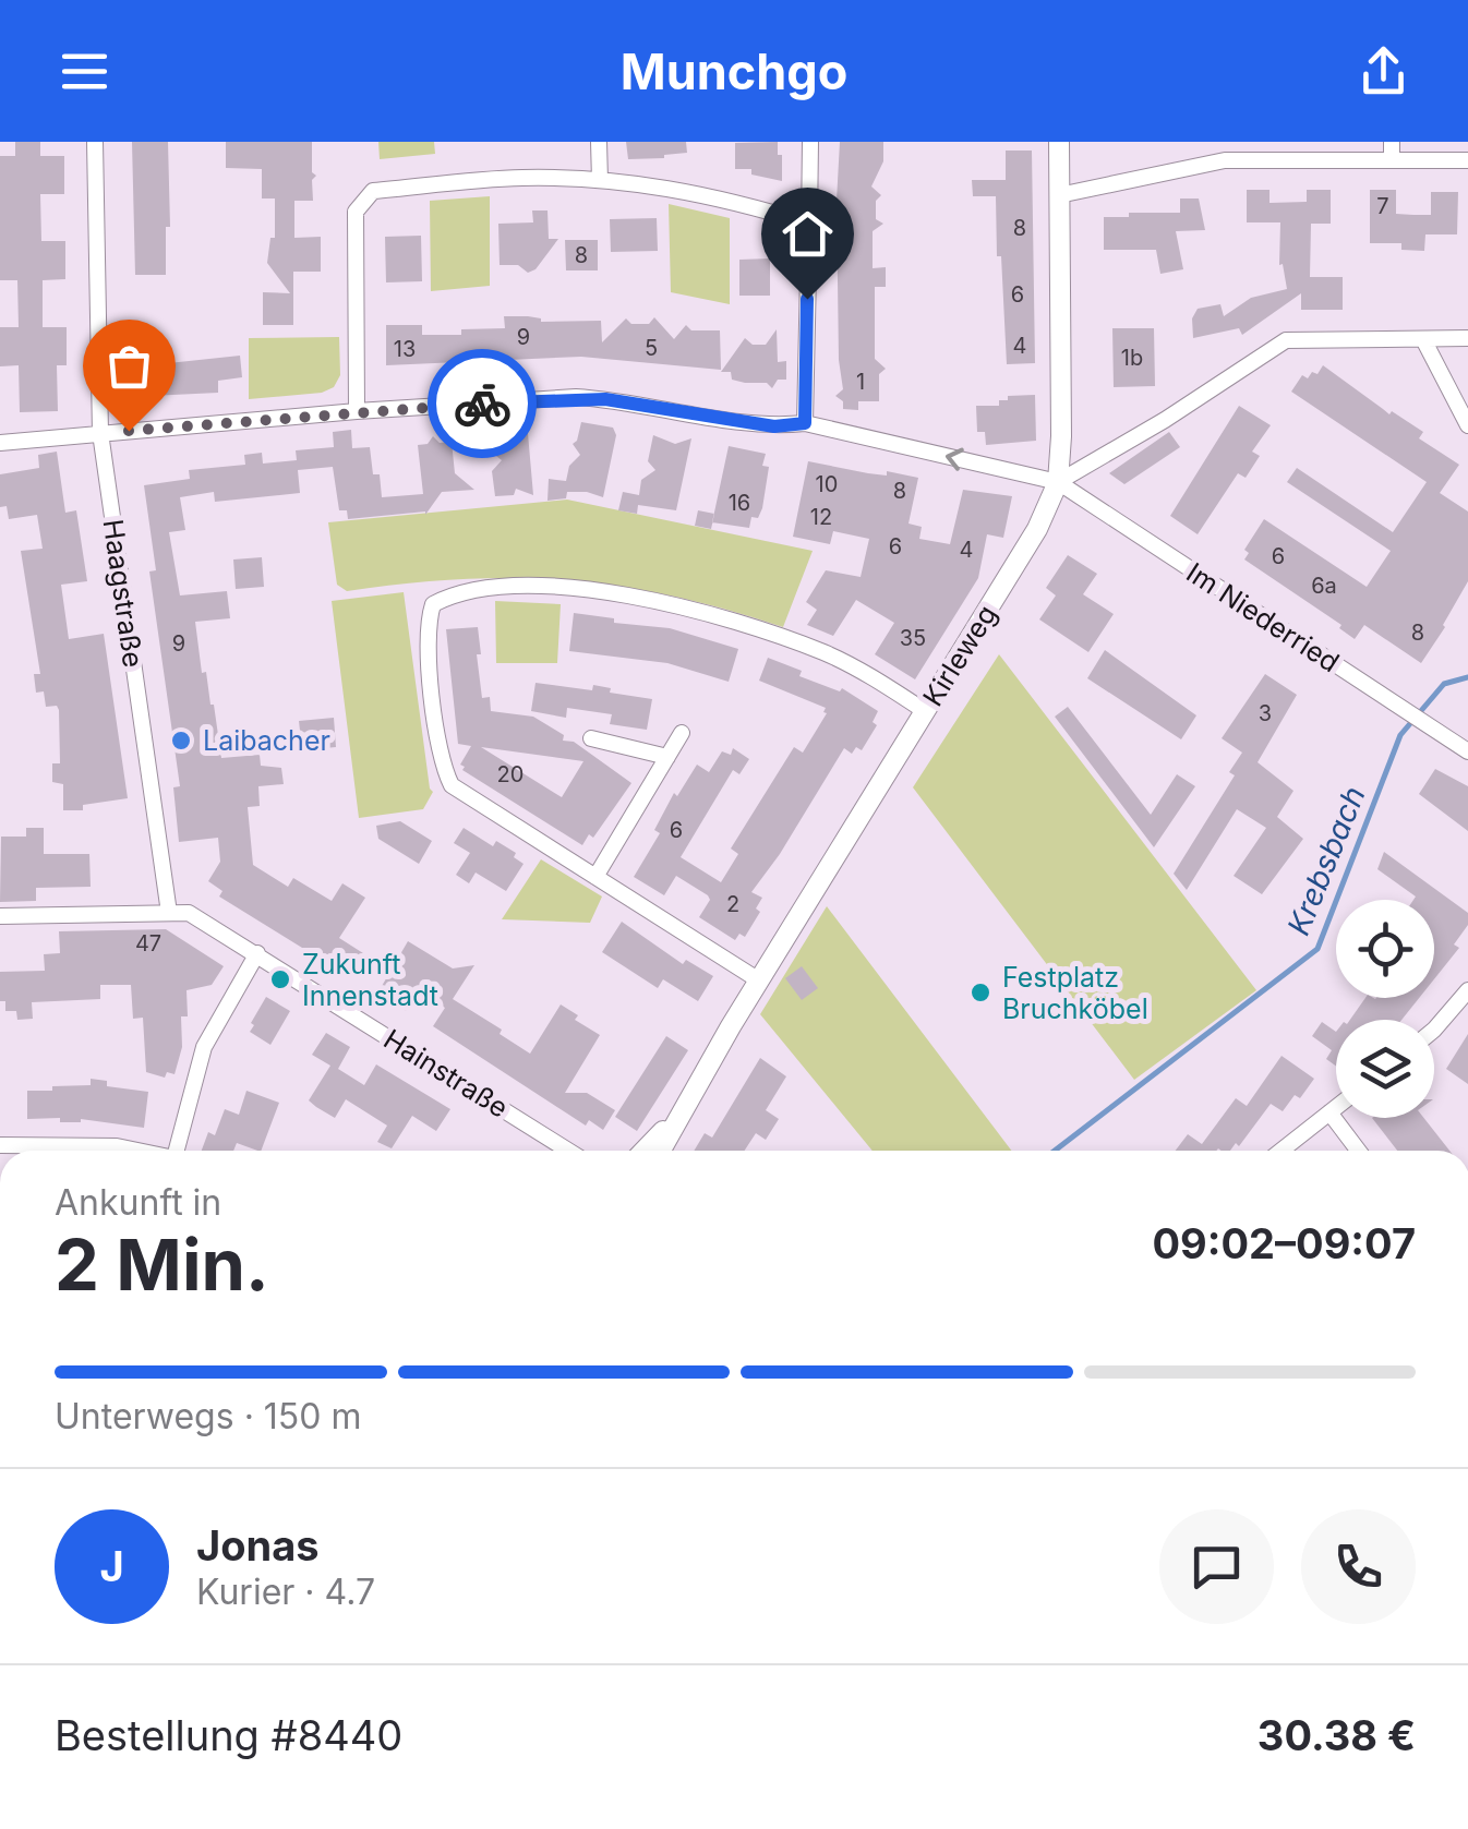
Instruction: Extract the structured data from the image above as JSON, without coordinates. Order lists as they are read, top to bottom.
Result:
{
  "streets": {
    "street": [
      "Haagstraße",
      "Im Niederried",
      "Kirleweg",
      "Hainstraße"
    ]
  },
  "crossings": [
    ["Haagstraße", "Hainstraße"],
    ["Im Niederried", "Kirleweg"]
  ],
  "water": ["Krebsbach"],
  "places": ["Laibacher", "Zukunft Innenstadt", "Festplatz Bruchköbel"],
  "house_numbers": [
    "7",
    "8",
    "8",
    "6",
    "9",
    "4",
    "5",
    "13",
    "1b",
    "1",
    "10",
    "8",
    "16",
    "12",
    "6",
    "4",
    "6",
    "6a",
    "8",
    "35",
    "9",
    "3",
    "20",
    "6",
    "2",
    "47"
  ],
  "page": {
    "header": "Munchgo",
    "heading": ["2 Min.", "Ankunft in", "09:02–09:07"],
    "panel": [
      "Jonas",
      "Kurier · 4.7",
      "Bestellung #8440",
      "30.38 €"
    ],
    "bar": "Unterwegs · 150 m",
    "round": "J"
  }
}
